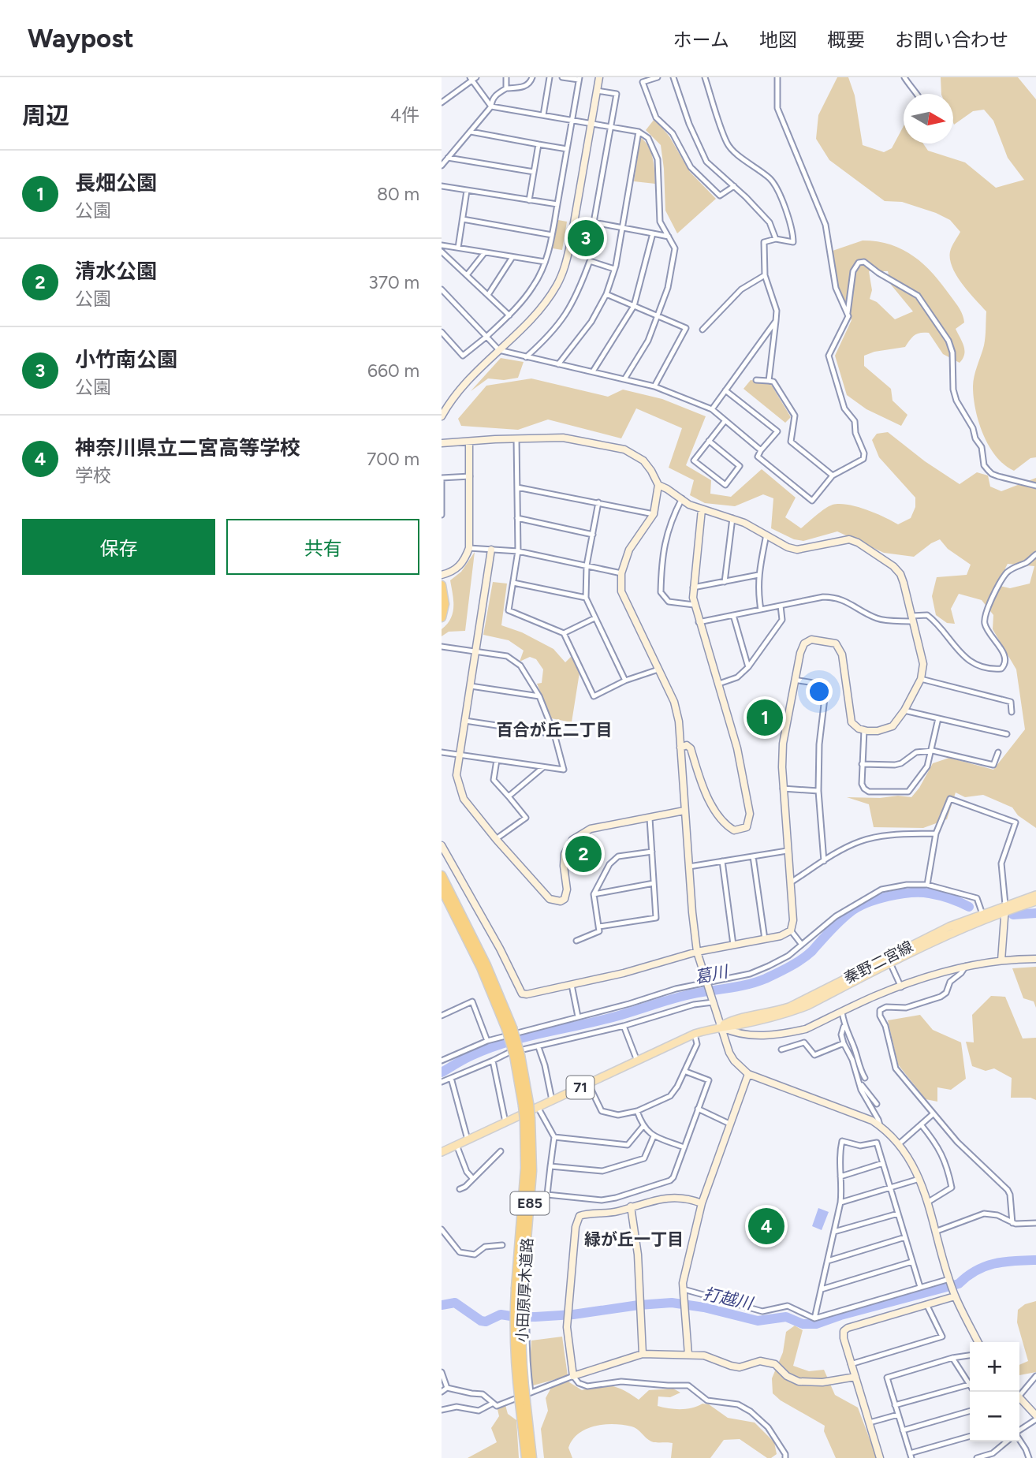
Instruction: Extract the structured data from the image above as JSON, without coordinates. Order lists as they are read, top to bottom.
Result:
{
  "streets": {
    "highway": ["E85", "小田原厚木道路"],
    "main road": ["秦野二宮線", "71"]
  },
  "districts": ["百合が丘二丁目", "緑が丘一丁目"],
  "water": ["葛川", "打越川"],
  "north": "right",
  "page": {
    "header": "Waypost",
    "nav": [
      "ホーム",
      "地図",
      "概要",
      "お問い合わせ"
    ],
    "heading": ["周辺", "4件"],
    "list": [
      {
        "mark": "1",
        "name": "長畑公園",
        "note": "公園",
        "value": "80 m"
      },
      {
        "mark": "2",
        "name": "清水公園",
        "note": "公園",
        "value": "370 m"
      },
      {
        "mark": "3",
        "name": "小竹南公園",
        "note": "公園",
        "value": "660 m"
      },
      {
        "mark": "4",
        "name": "神奈川県立二宮高等学校",
        "note": "学校",
        "value": "700 m"
      }
    ],
    "pins": [
      "3",
      "1",
      "2",
      "4"
    ],
    "buttons": ["保存", "共有"],
    "map_buttons": ["+", "−"]
  }
}
